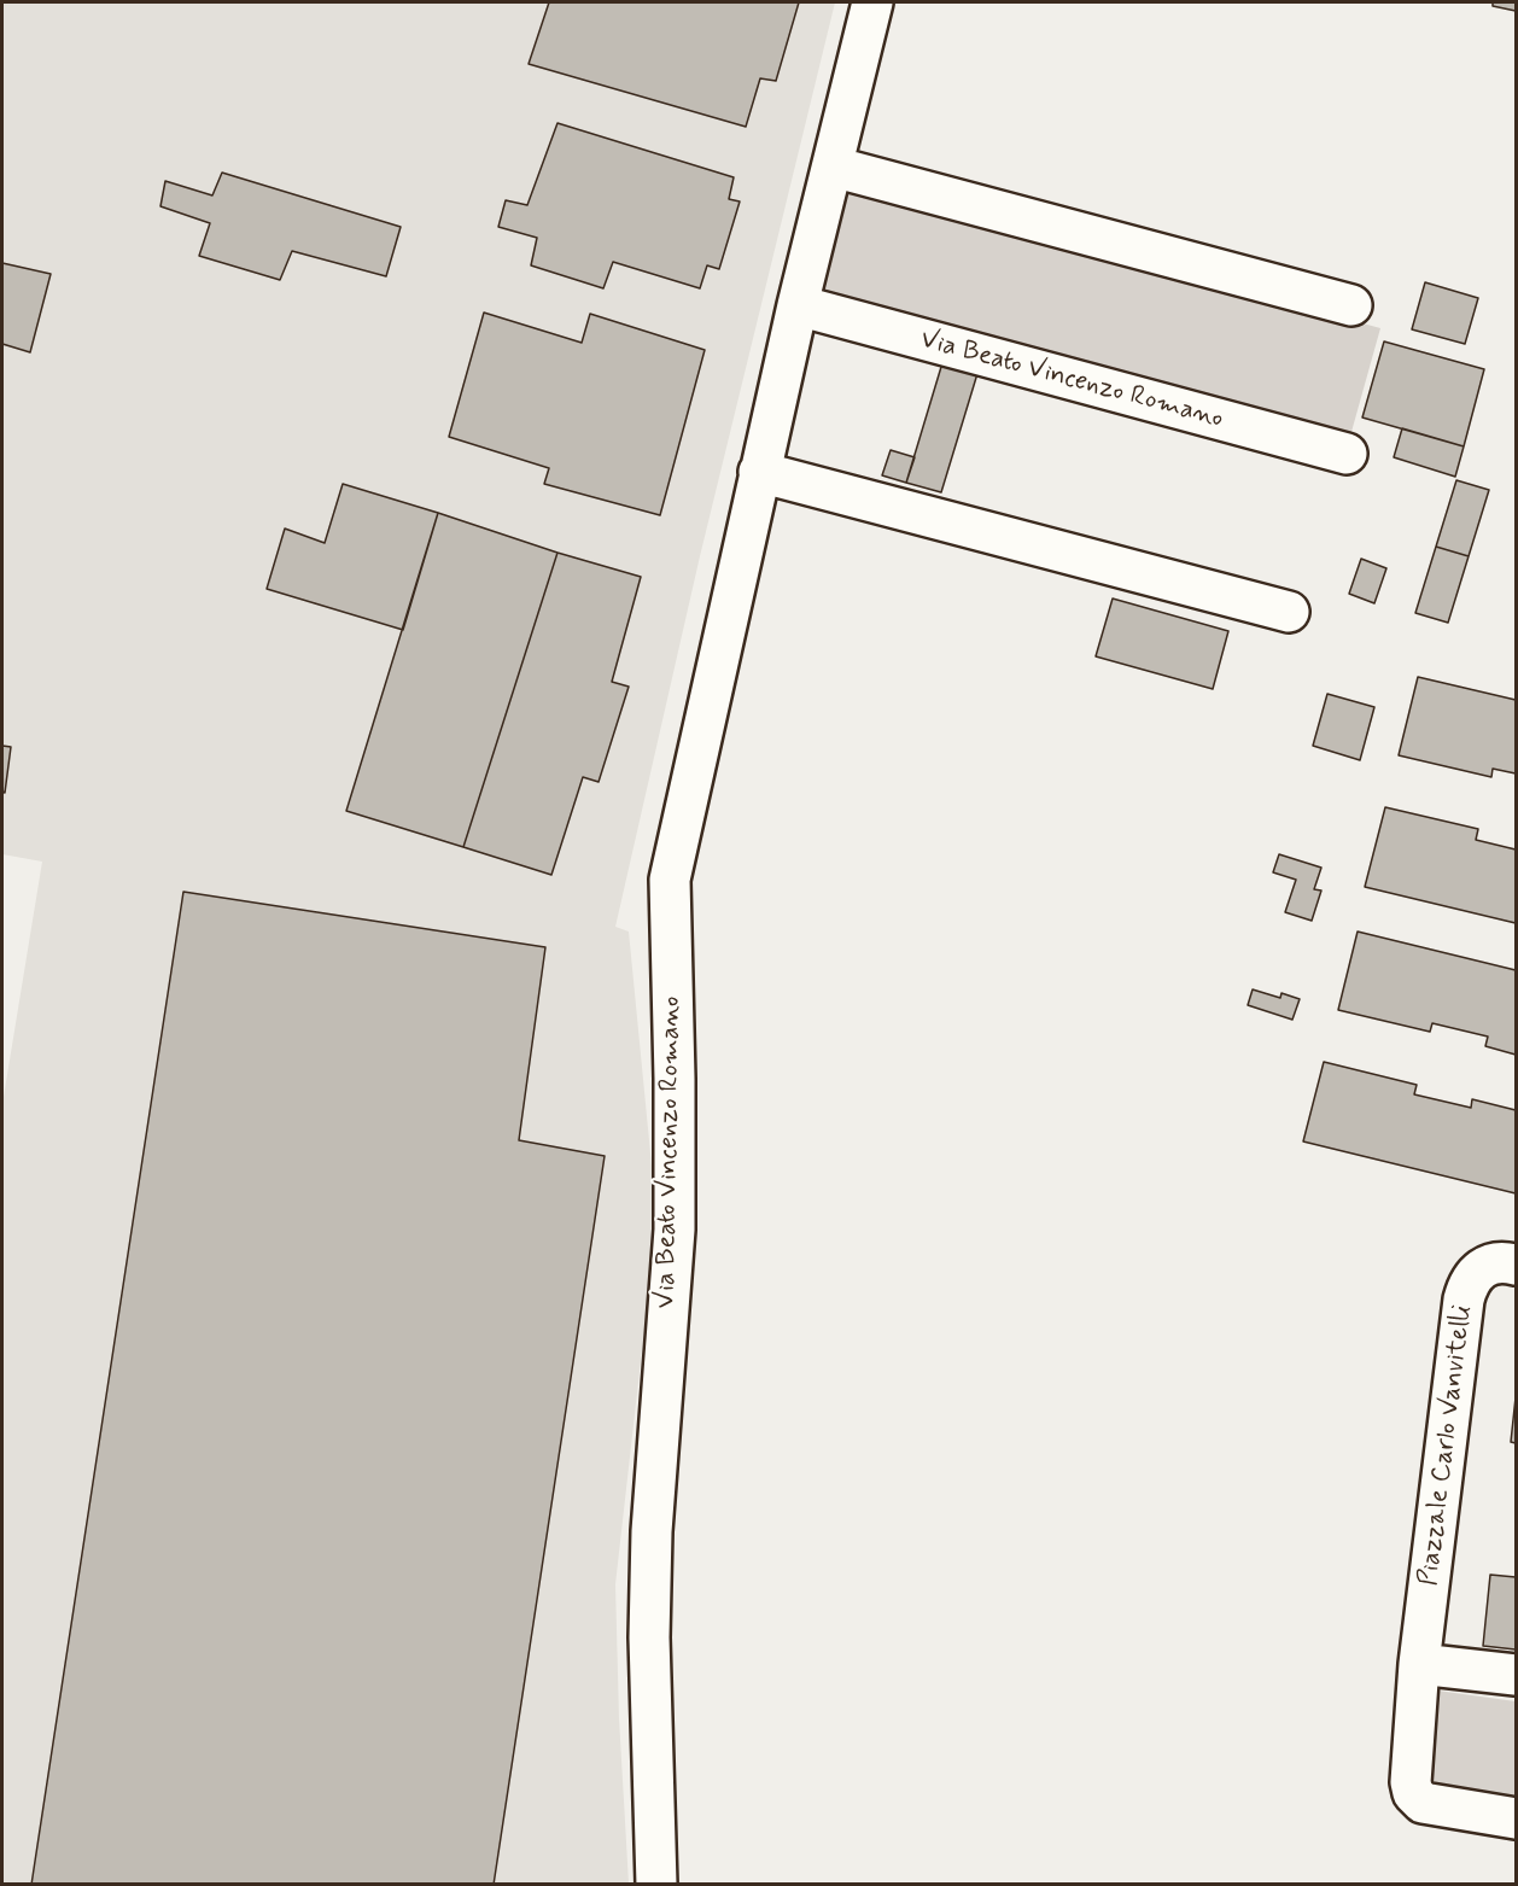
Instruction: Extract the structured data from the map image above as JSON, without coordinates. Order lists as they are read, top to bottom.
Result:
{
  "streets": {
    "street": ["Via Beato Vincenzo Romano", "Piazzale Carlo Vanvitelli"]
  }
}
